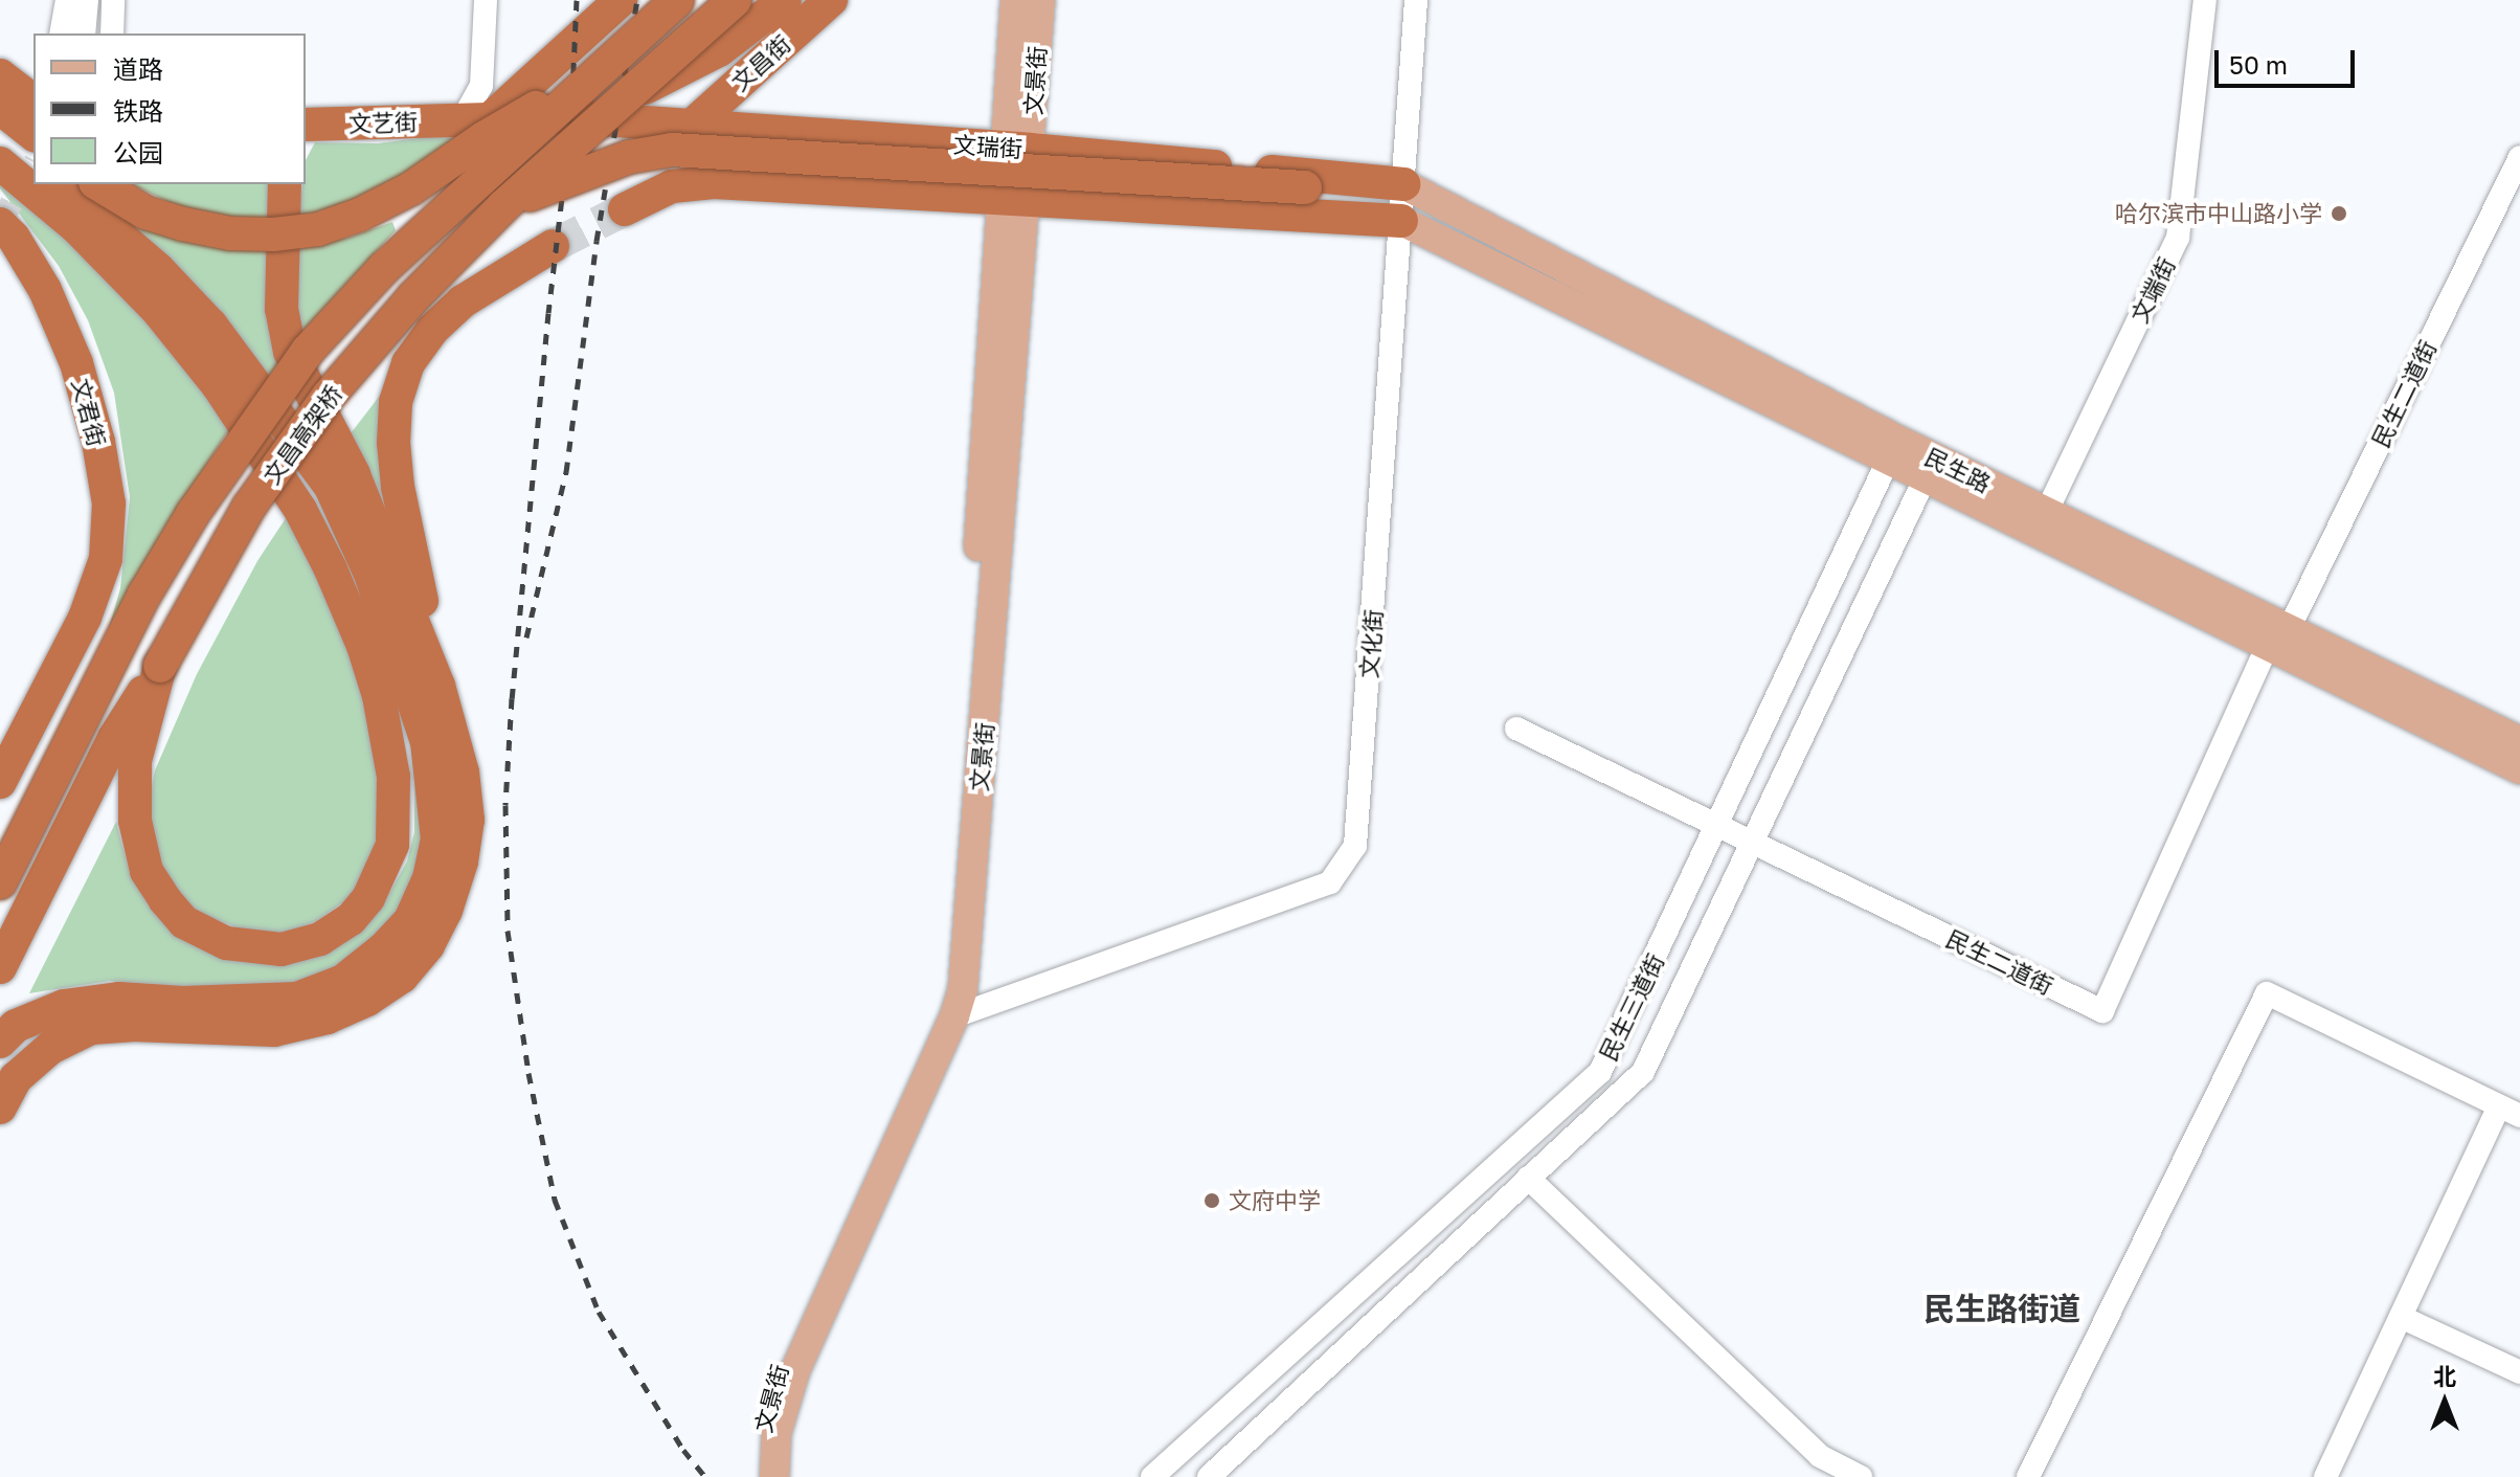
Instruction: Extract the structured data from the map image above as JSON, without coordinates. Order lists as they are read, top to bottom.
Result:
{
  "streets": {
    "highway": [
      "文昌街",
      "文艺街",
      "文瑞街",
      "文君街",
      "文昌高架桥"
    ],
    "main road": ["文景街", "民生路"],
    "street": [
      "文端街",
      "民生二道街",
      "文化街",
      "民生三道街"
    ]
  },
  "crossings": [
    ["文昌街", "文瑞街"],
    ["文景街", "文瑞街"],
    ["文景街", "文化街"],
    ["文艺街", "文瑞街"],
    ["文瑞街", "民生路"],
    ["文瑞街", "文化街"],
    ["文端街", "民生路"],
    ["民生二道街", "民生路"],
    ["民生二道街", "民生三道街"],
    ["民生路", "文化街"],
    ["民生路", "民生三道街"]
  ],
  "districts": ["民生路街道"],
  "places": ["哈尔滨市中山路小学", "文府中学"],
  "legend": ["道路", "铁路", "公园"],
  "scale_bar": "50 m",
  "north": "top"
}
